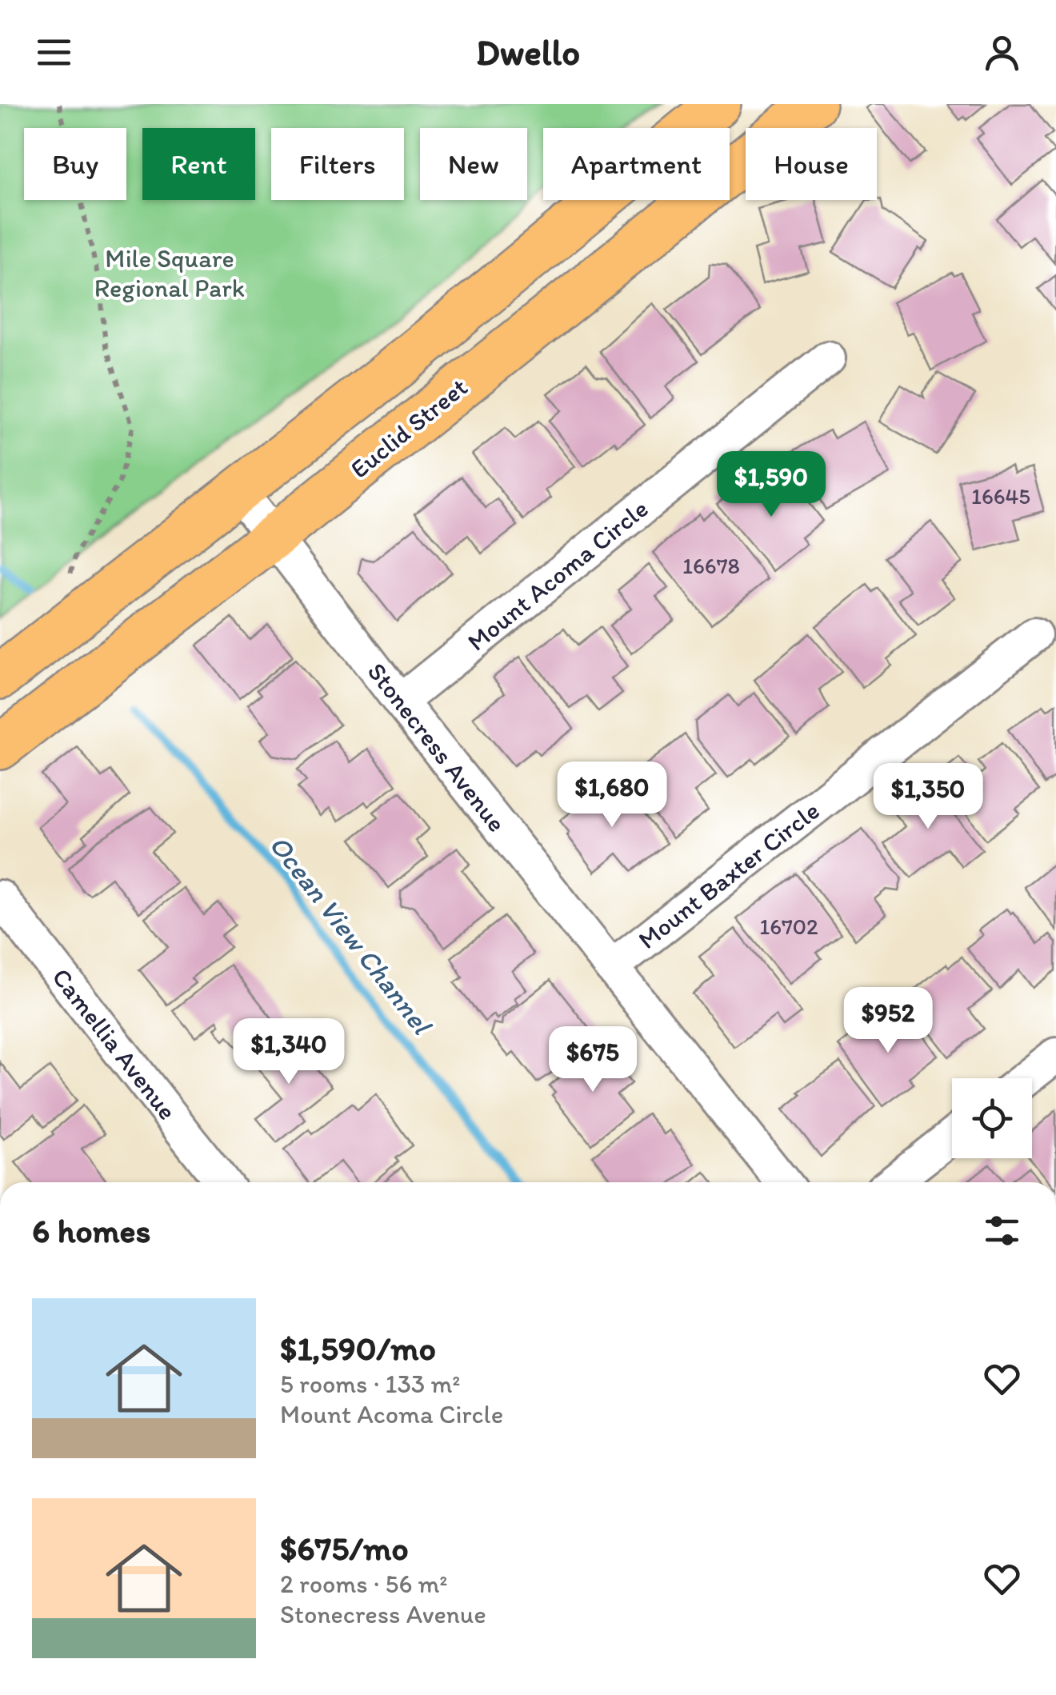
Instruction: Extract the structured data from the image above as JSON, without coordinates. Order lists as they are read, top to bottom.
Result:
{
  "streets": {
    "main road": ["Euclid Street"],
    "street": [
      "Mount Acoma Circle",
      "Stonecress Avenue",
      "Mount Baxter Circle",
      "Camellia Avenue"
    ]
  },
  "crossings": [
    ["Euclid Street", "Stonecress Avenue"],
    ["Mount Acoma Circle", "Stonecress Avenue"],
    ["Stonecress Avenue", "Mount Baxter Circle"]
  ],
  "water": ["Ocean View Channel"],
  "parks": ["Mile Square Regional Park"],
  "house_numbers": ["16645", "16678", "16702"],
  "page": {
    "header": "Dwello",
    "chip": [
      "Buy",
      "Rent",
      "Filters",
      "New",
      "Apartment",
      "House"
    ],
    "price": [
      "$1,590",
      "$1,680",
      "$1,350",
      "$952",
      "$1,340",
      "$675"
    ],
    "heading": "6 homes",
    "list": [
      {
        "name": "$1,590/mo",
        "note": "5 rooms · 133 m² · Mount Acoma Circle"
      },
      {
        "name": "$675/mo",
        "note": "2 rooms · 56 m² · Stonecress Avenue"
      }
    ]
  }
}
